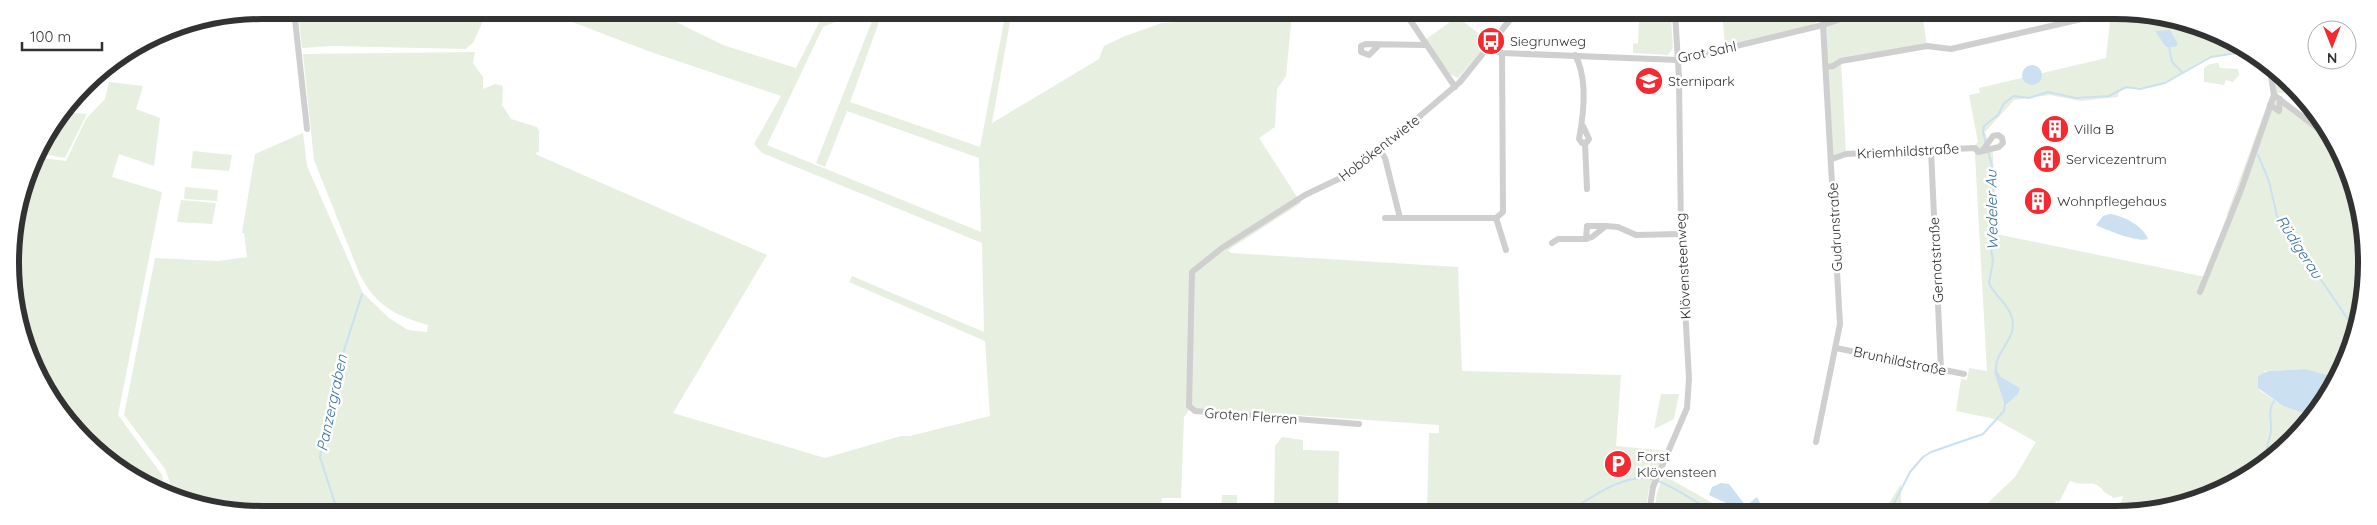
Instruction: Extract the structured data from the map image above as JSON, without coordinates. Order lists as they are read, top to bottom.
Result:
{
  "streets": {
    "street": [
      "Grot Sahl",
      "Hobökentwiete",
      "Kriemhildstraße",
      "Gudrunstraße",
      "Gernotstraße",
      "Klövensteenweg",
      "Brunhildstraße",
      "Groten Flerren"
    ]
  },
  "crossings": [
    ["Grot Sahl", "Hobökentwiete"],
    ["Grot Sahl", "Gudrunstraße"],
    ["Grot Sahl", "Klövensteenweg"],
    ["Hobökentwiete", "Groten Flerren"],
    ["Kriemhildstraße", "Gudrunstraße"],
    ["Kriemhildstraße", "Gernotstraße"],
    ["Gudrunstraße", "Brunhildstraße"],
    ["Gernotstraße", "Brunhildstraße"]
  ],
  "water": ["Wedeler Au", "Rüdigerau", "Panzergraben"],
  "places": {
    "bus stop": ["Siegrunweg"],
    "school or university": ["Sternipark"],
    "building": ["Villa B", "Servicezentrum", "Wohnpflegehaus"],
    "parking": ["Forst Klövensteen"]
  },
  "scale_bar": "100 m",
  "north": "bottom"
}
